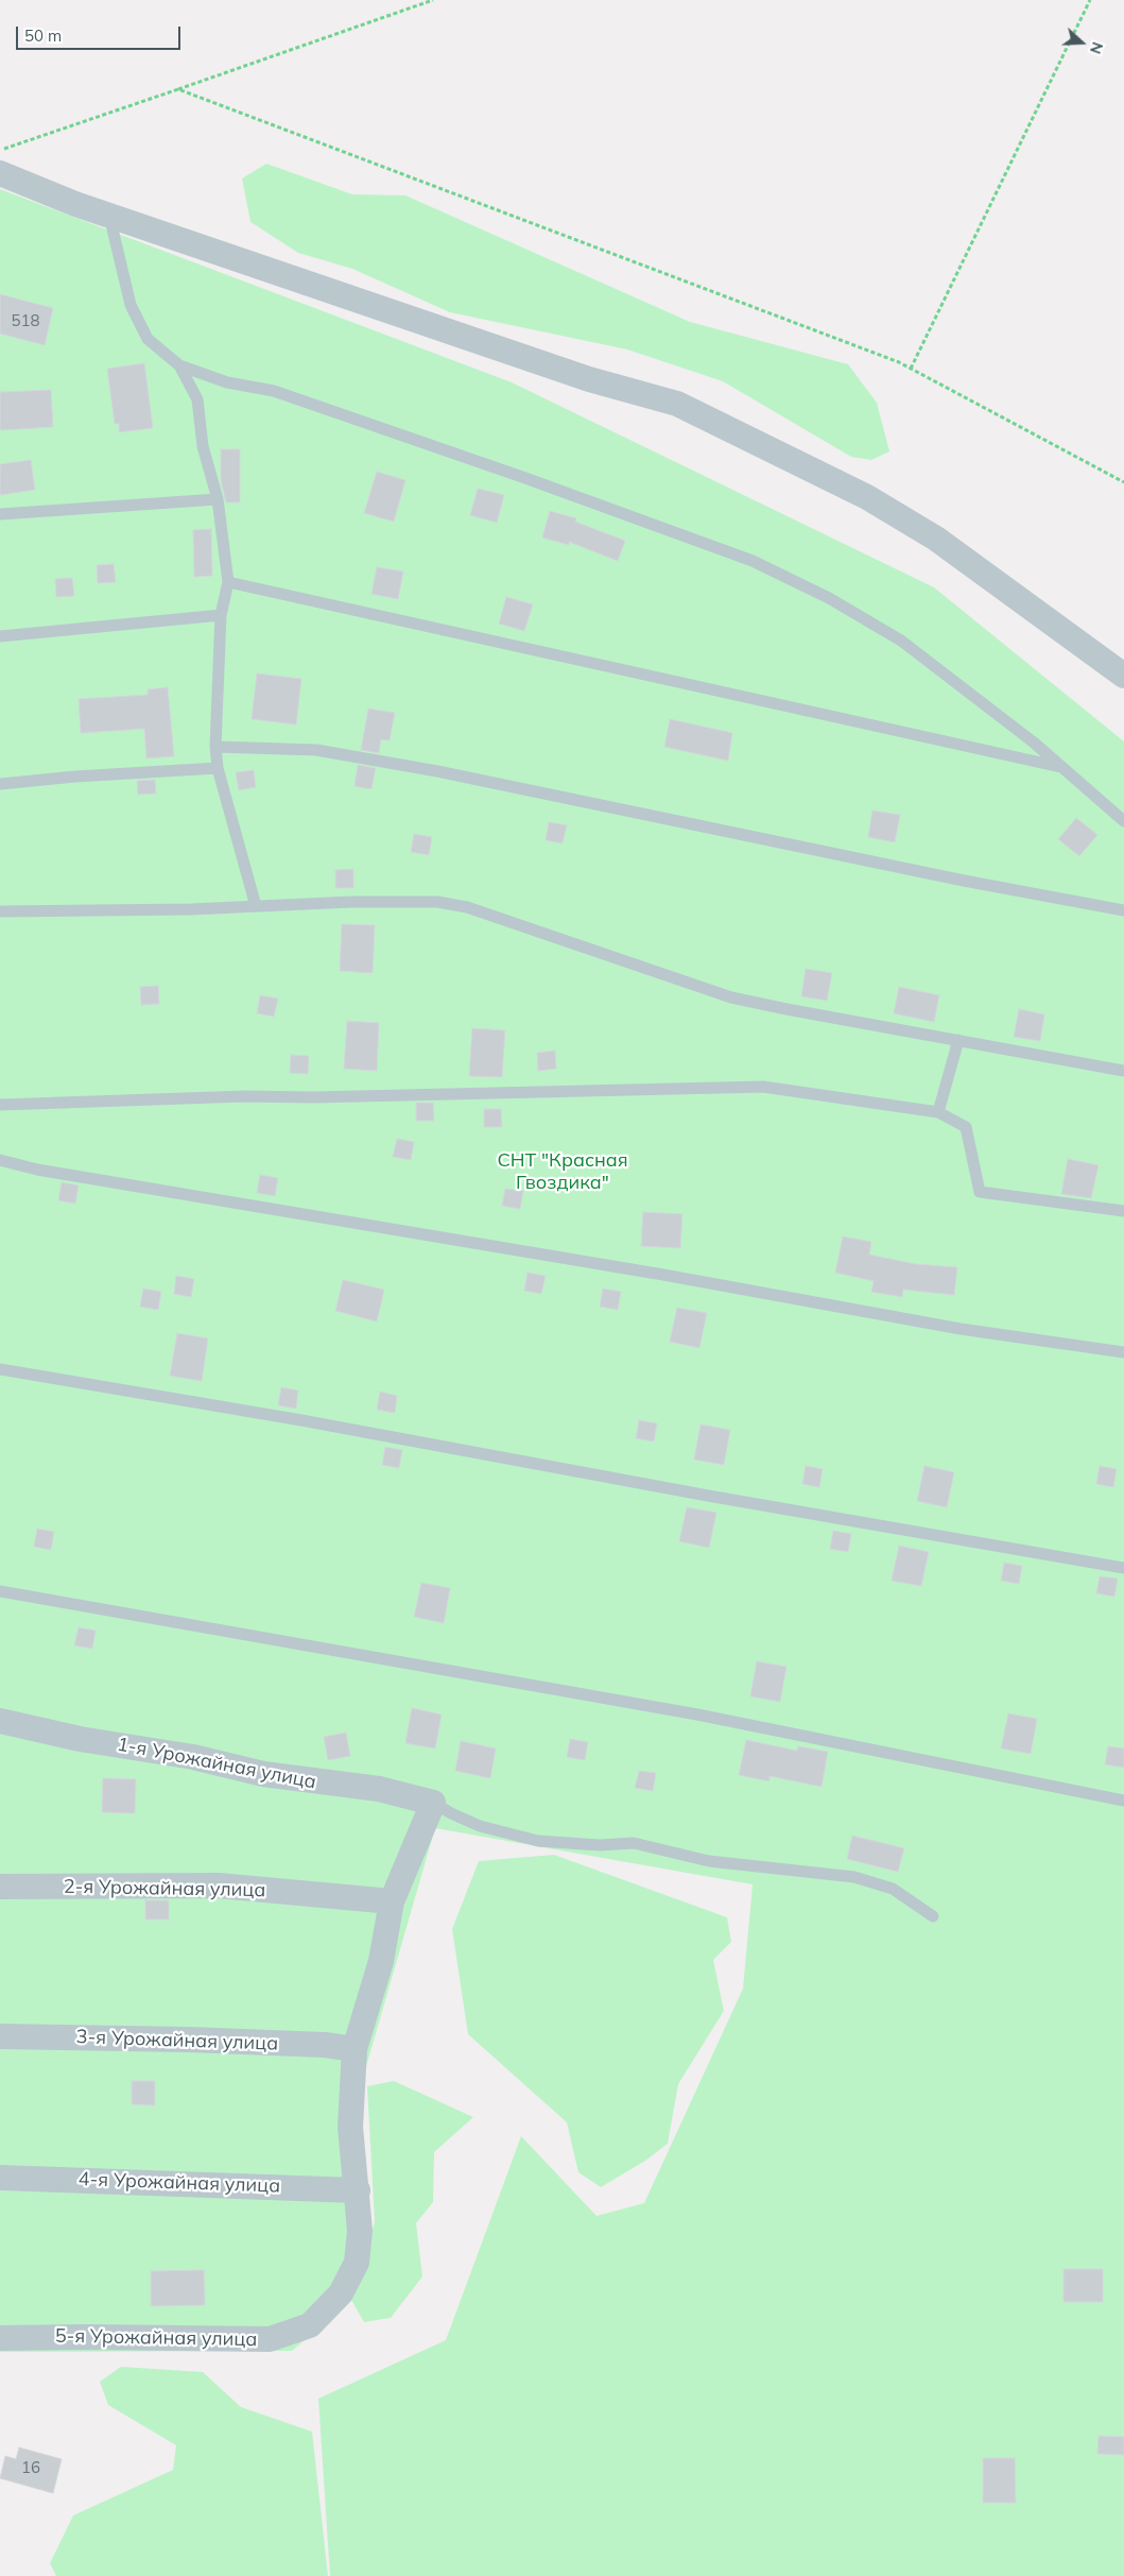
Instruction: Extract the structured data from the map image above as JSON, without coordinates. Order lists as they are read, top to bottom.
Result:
{
  "streets": {
    "street": [
      "1-я Урожайная улица",
      "2-я Урожайная улица",
      "3-я Урожайная улица",
      "4-я Урожайная улица",
      "5-я Урожайная улица"
    ]
  },
  "crossings": [
    ["4-я Урожайная улица", "5-я Урожайная улица"]
  ],
  "parks": ["СНТ \"Красная Гвоздика\""],
  "house_numbers": ["518", "16"],
  "scale_bar": "50 m",
  "north": "right"
}
